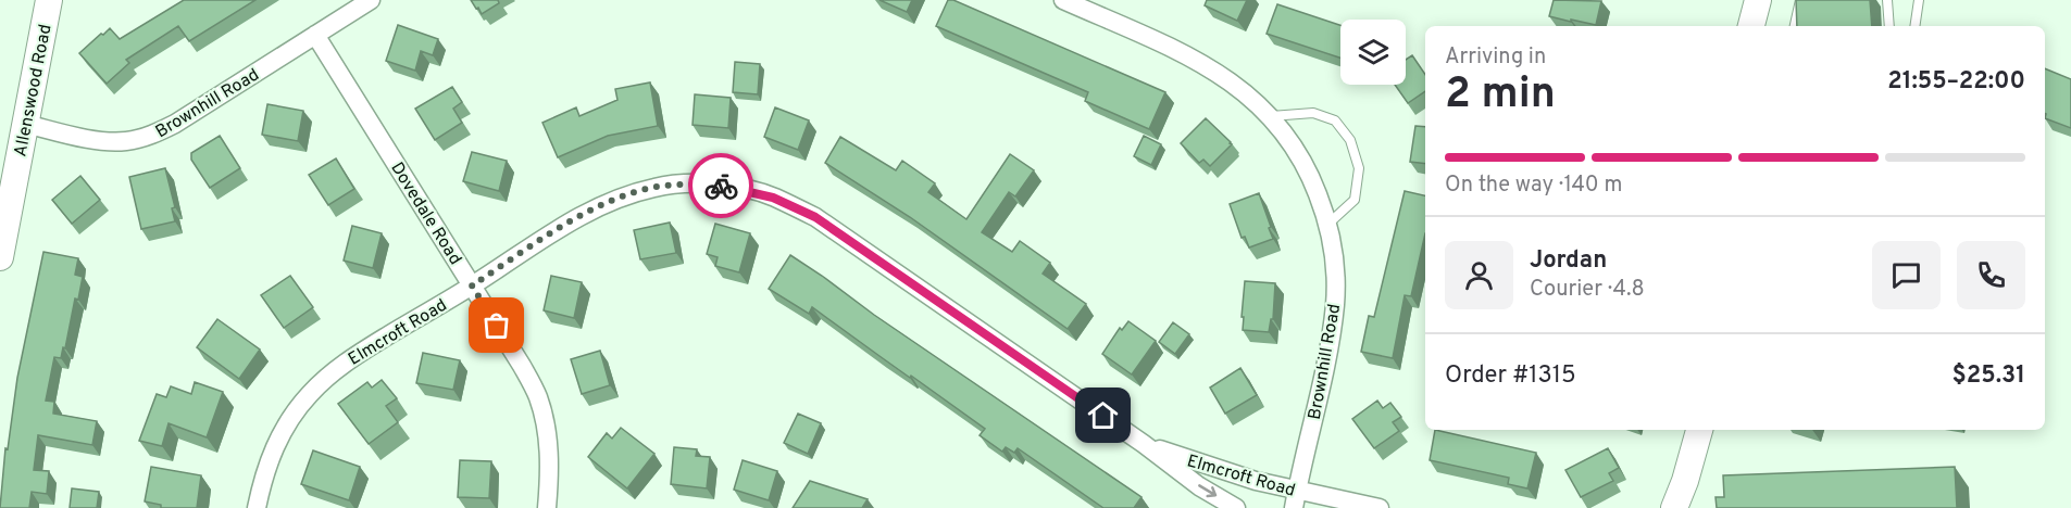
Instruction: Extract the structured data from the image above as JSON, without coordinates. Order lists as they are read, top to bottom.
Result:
{
  "streets": {
    "street": [
      "Allenswood Road",
      "Brownhill Road",
      "Dovedale Road",
      "Elmcroft Road"
    ]
  },
  "crossings": [
    ["Allenswood Road", "Brownhill Road"],
    ["Brownhill Road", "Dovedale Road"],
    ["Brownhill Road", "Elmcroft Road"],
    ["Dovedale Road", "Elmcroft Road"]
  ],
  "page": {
    "heading": ["2 min", "Arriving in", "21:55–22:00"],
    "panel": [
      "Jordan",
      "Courier · 4.8",
      "Order #1315",
      "$25.31"
    ],
    "bar": "On the way · 140 m"
  }
}
